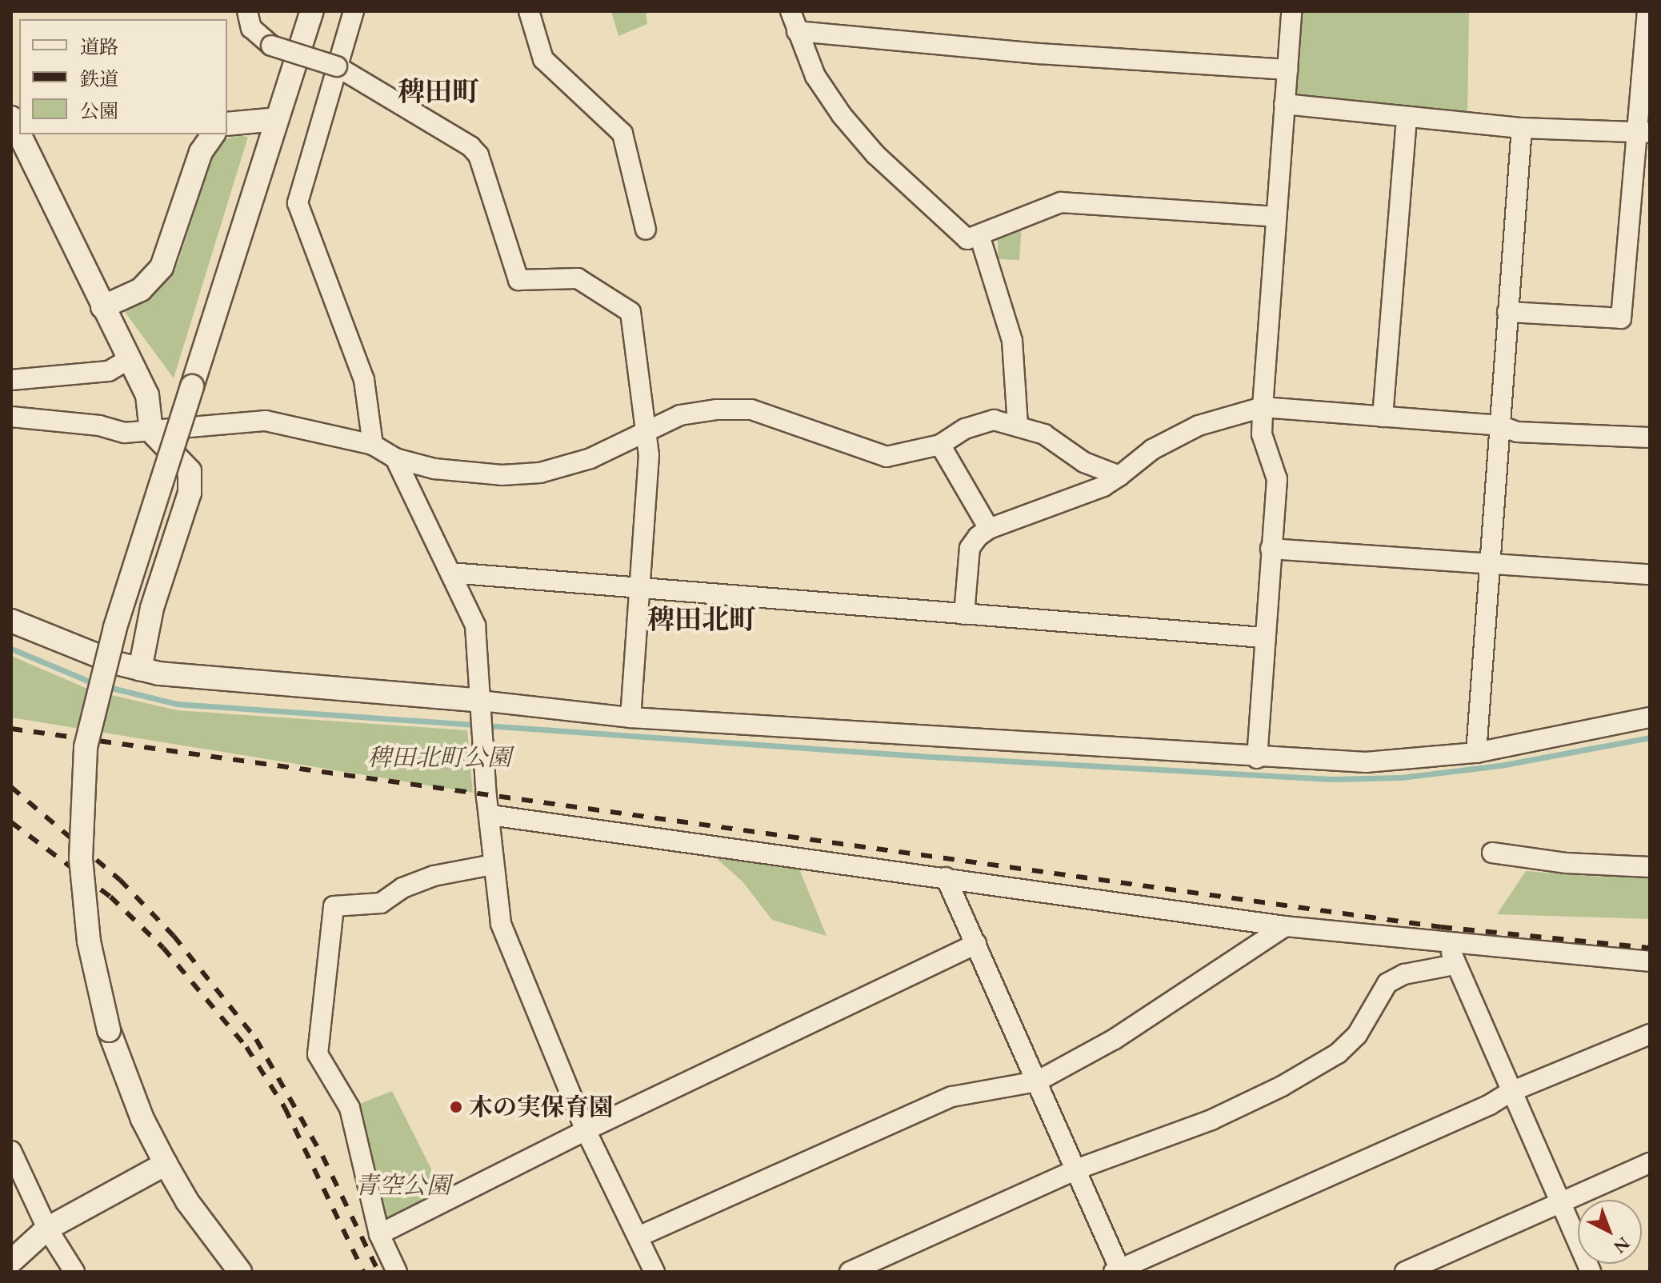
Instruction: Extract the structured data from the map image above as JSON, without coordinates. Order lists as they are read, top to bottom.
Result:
{
  "districts": ["稗田町", "稗田北町"],
  "parks": ["稗田北町公園", "青空公園"],
  "places": ["木の実保育園"],
  "legend": ["道路", "鉄道", "公園"],
  "north": "bottom right"
}
